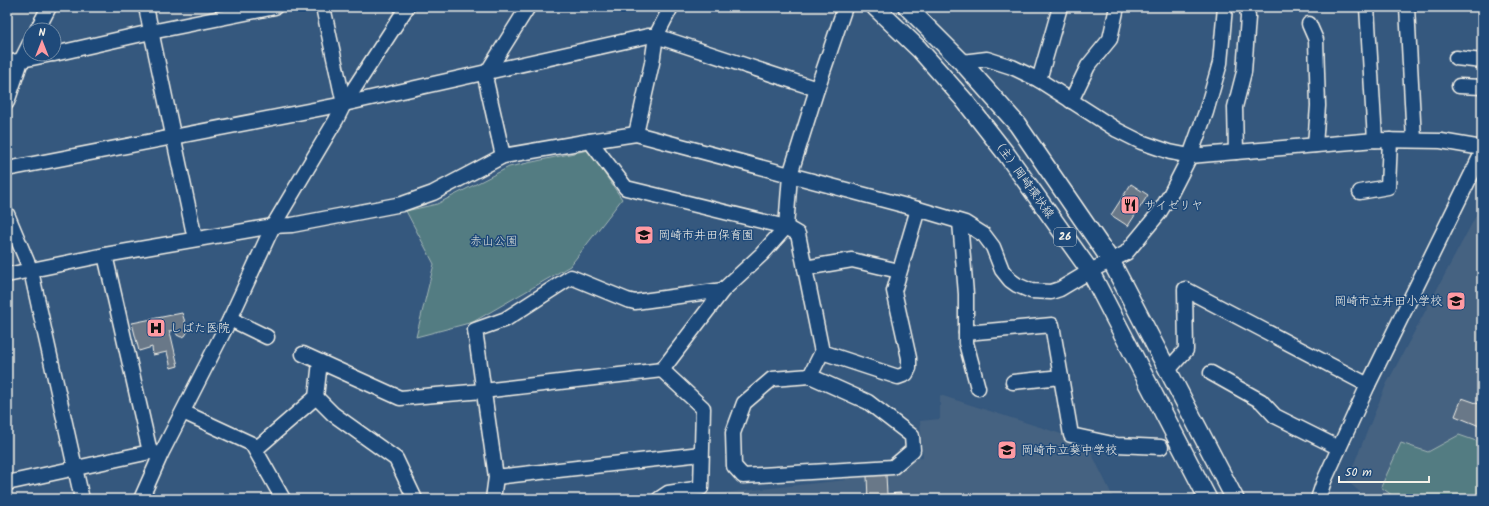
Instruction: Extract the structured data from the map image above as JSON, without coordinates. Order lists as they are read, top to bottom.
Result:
{
  "streets": {
    "main road": ["（主）岡崎環状線", "26"]
  },
  "parks": ["赤山公園"],
  "places": {
    "restaurant": ["サイゼリヤ"],
    "school or university": ["岡崎市井田保育園", "岡崎市立井田小学校", "岡崎市立葵中学校"],
    "hospital": ["しばた医院"]
  },
  "scale_bar": "50 m",
  "north": "top"
}
